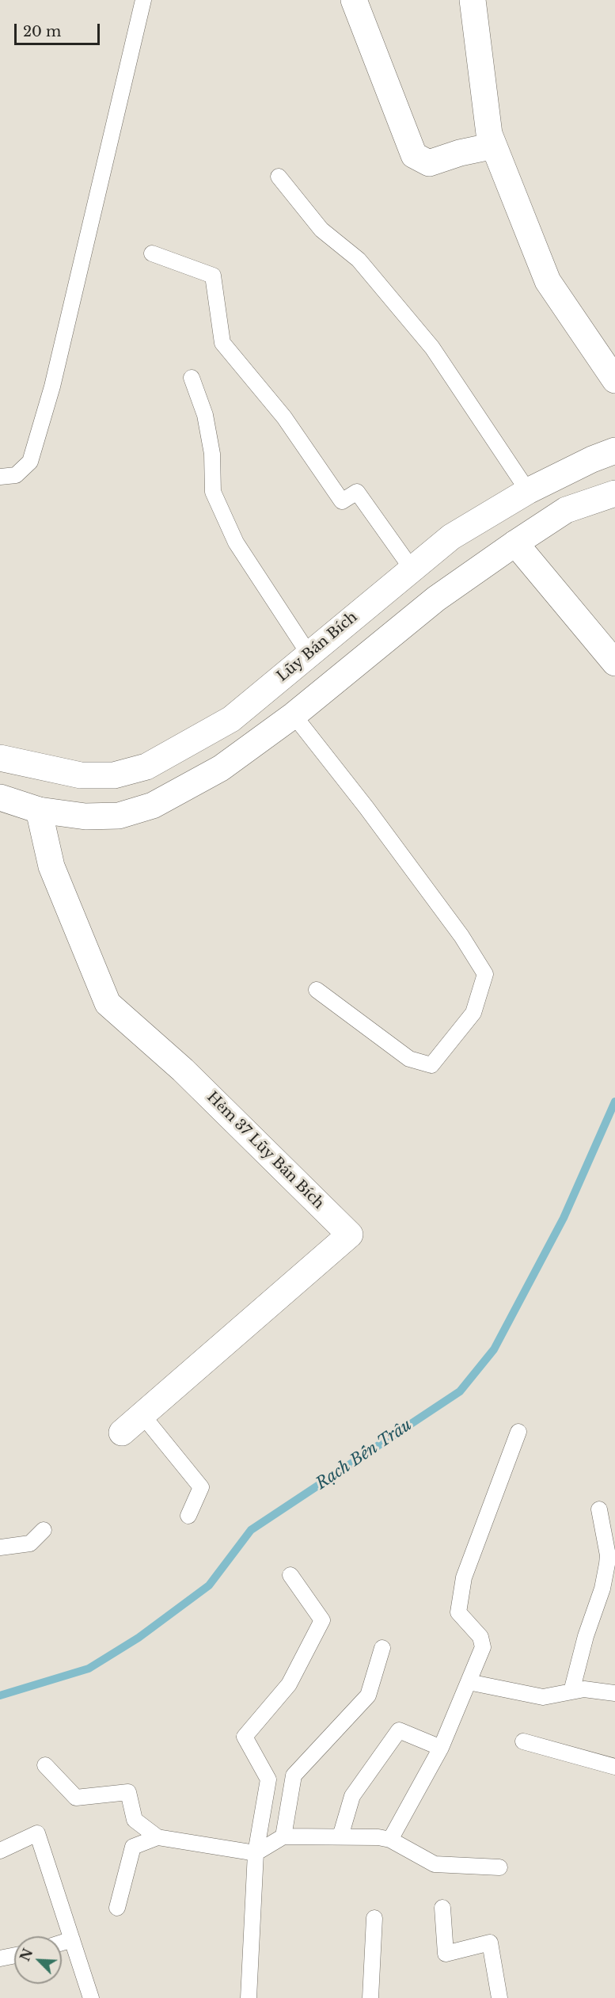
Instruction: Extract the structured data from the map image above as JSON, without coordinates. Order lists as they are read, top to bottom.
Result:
{
  "streets": {
    "street": ["Lũy Bán Bích", "Hẻm 37 Lũy Bán Bích"]
  },
  "water": ["Rạch Bến Trâu"],
  "scale_bar": "20 m",
  "north": "top left"
}
